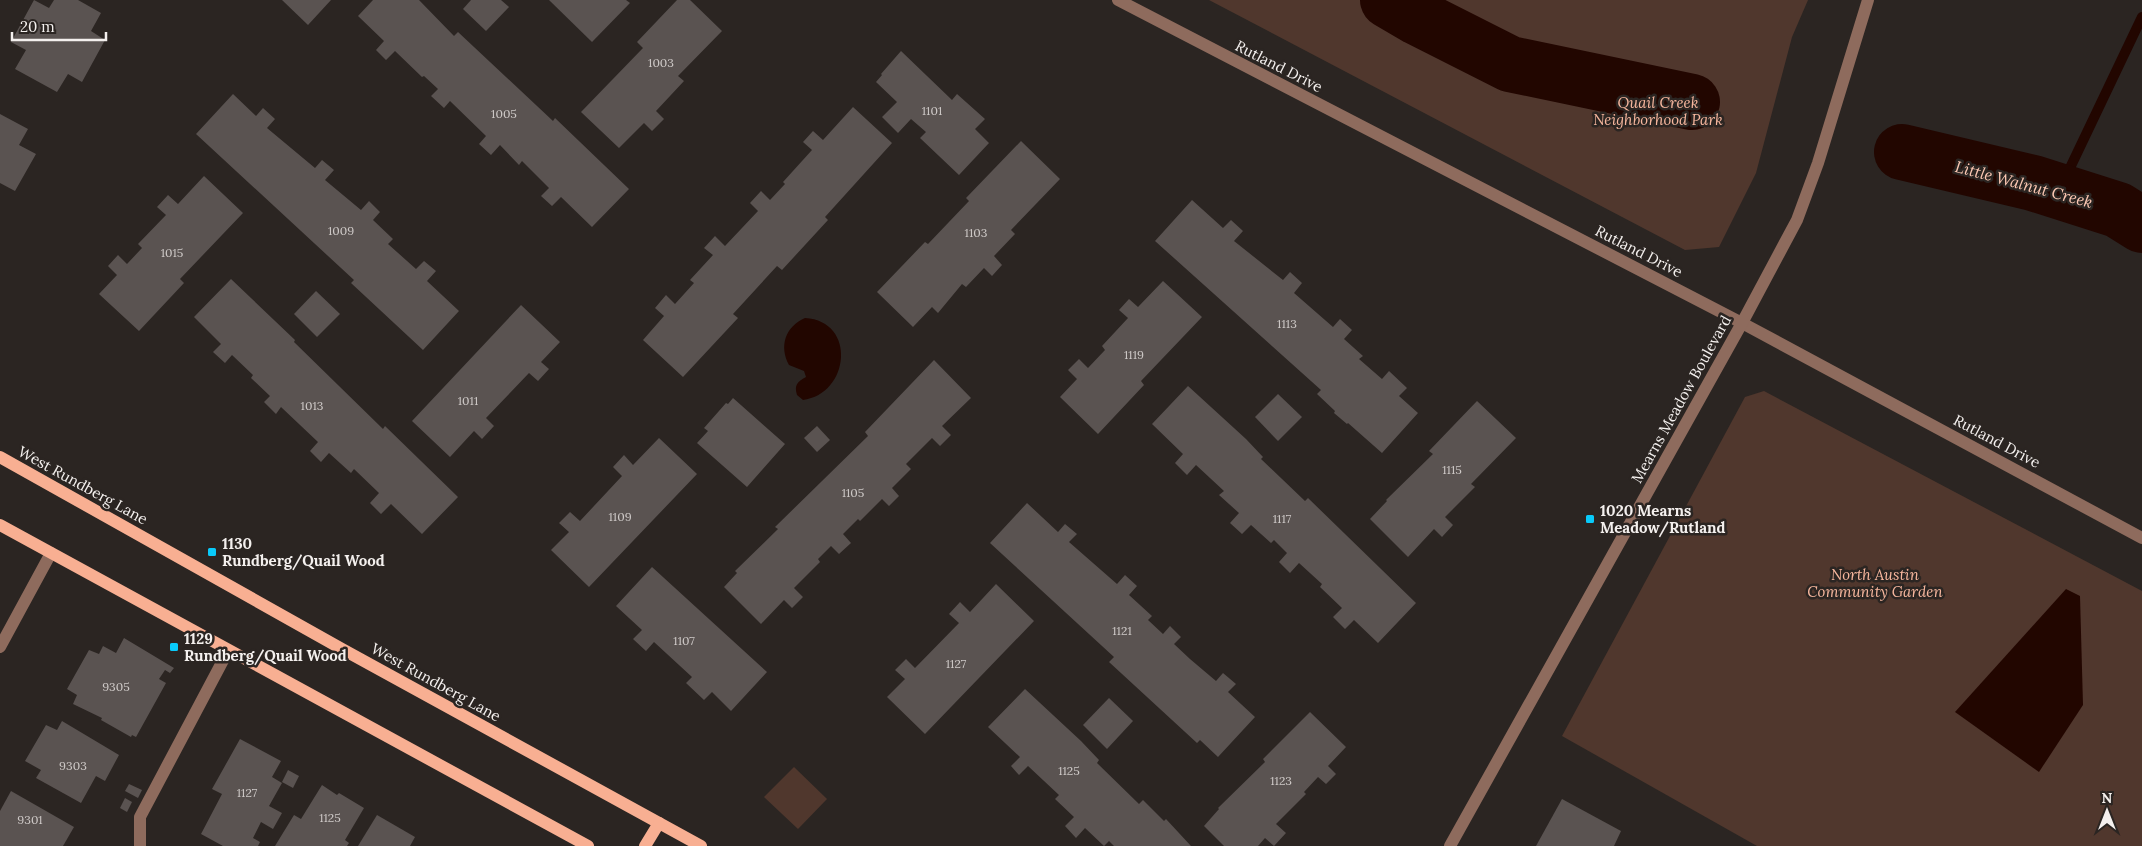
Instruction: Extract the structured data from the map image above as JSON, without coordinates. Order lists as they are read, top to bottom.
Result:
{
  "streets": {
    "main road": ["West Rundberg Lane"],
    "street": ["Rutland Drive", "Mearns Meadow Boulevard"]
  },
  "crossings": [
    ["Rutland Drive", "Mearns Meadow Boulevard"]
  ],
  "water": ["Little Walnut Creek"],
  "parks": ["Quail Creek Neighborhood Park", "North Austin Community Garden"],
  "places": {
    "transit": ["1020 Mearns Meadow/Rutland", "1130 Rundberg/Quail Wood", "1129 Rundberg/Quail Wood"]
  },
  "house_numbers": [
    "1003",
    "1101",
    "1005",
    "1009",
    "1103",
    "1015",
    "1113",
    "1119",
    "1011",
    "1013",
    "1115",
    "1105",
    "1109",
    "1117",
    "1121",
    "1107",
    "1127",
    "9305",
    "9303",
    "1125",
    "1123",
    "1127",
    "1125",
    "9301"
  ],
  "scale_bar": "20 m",
  "north": "top"
}
